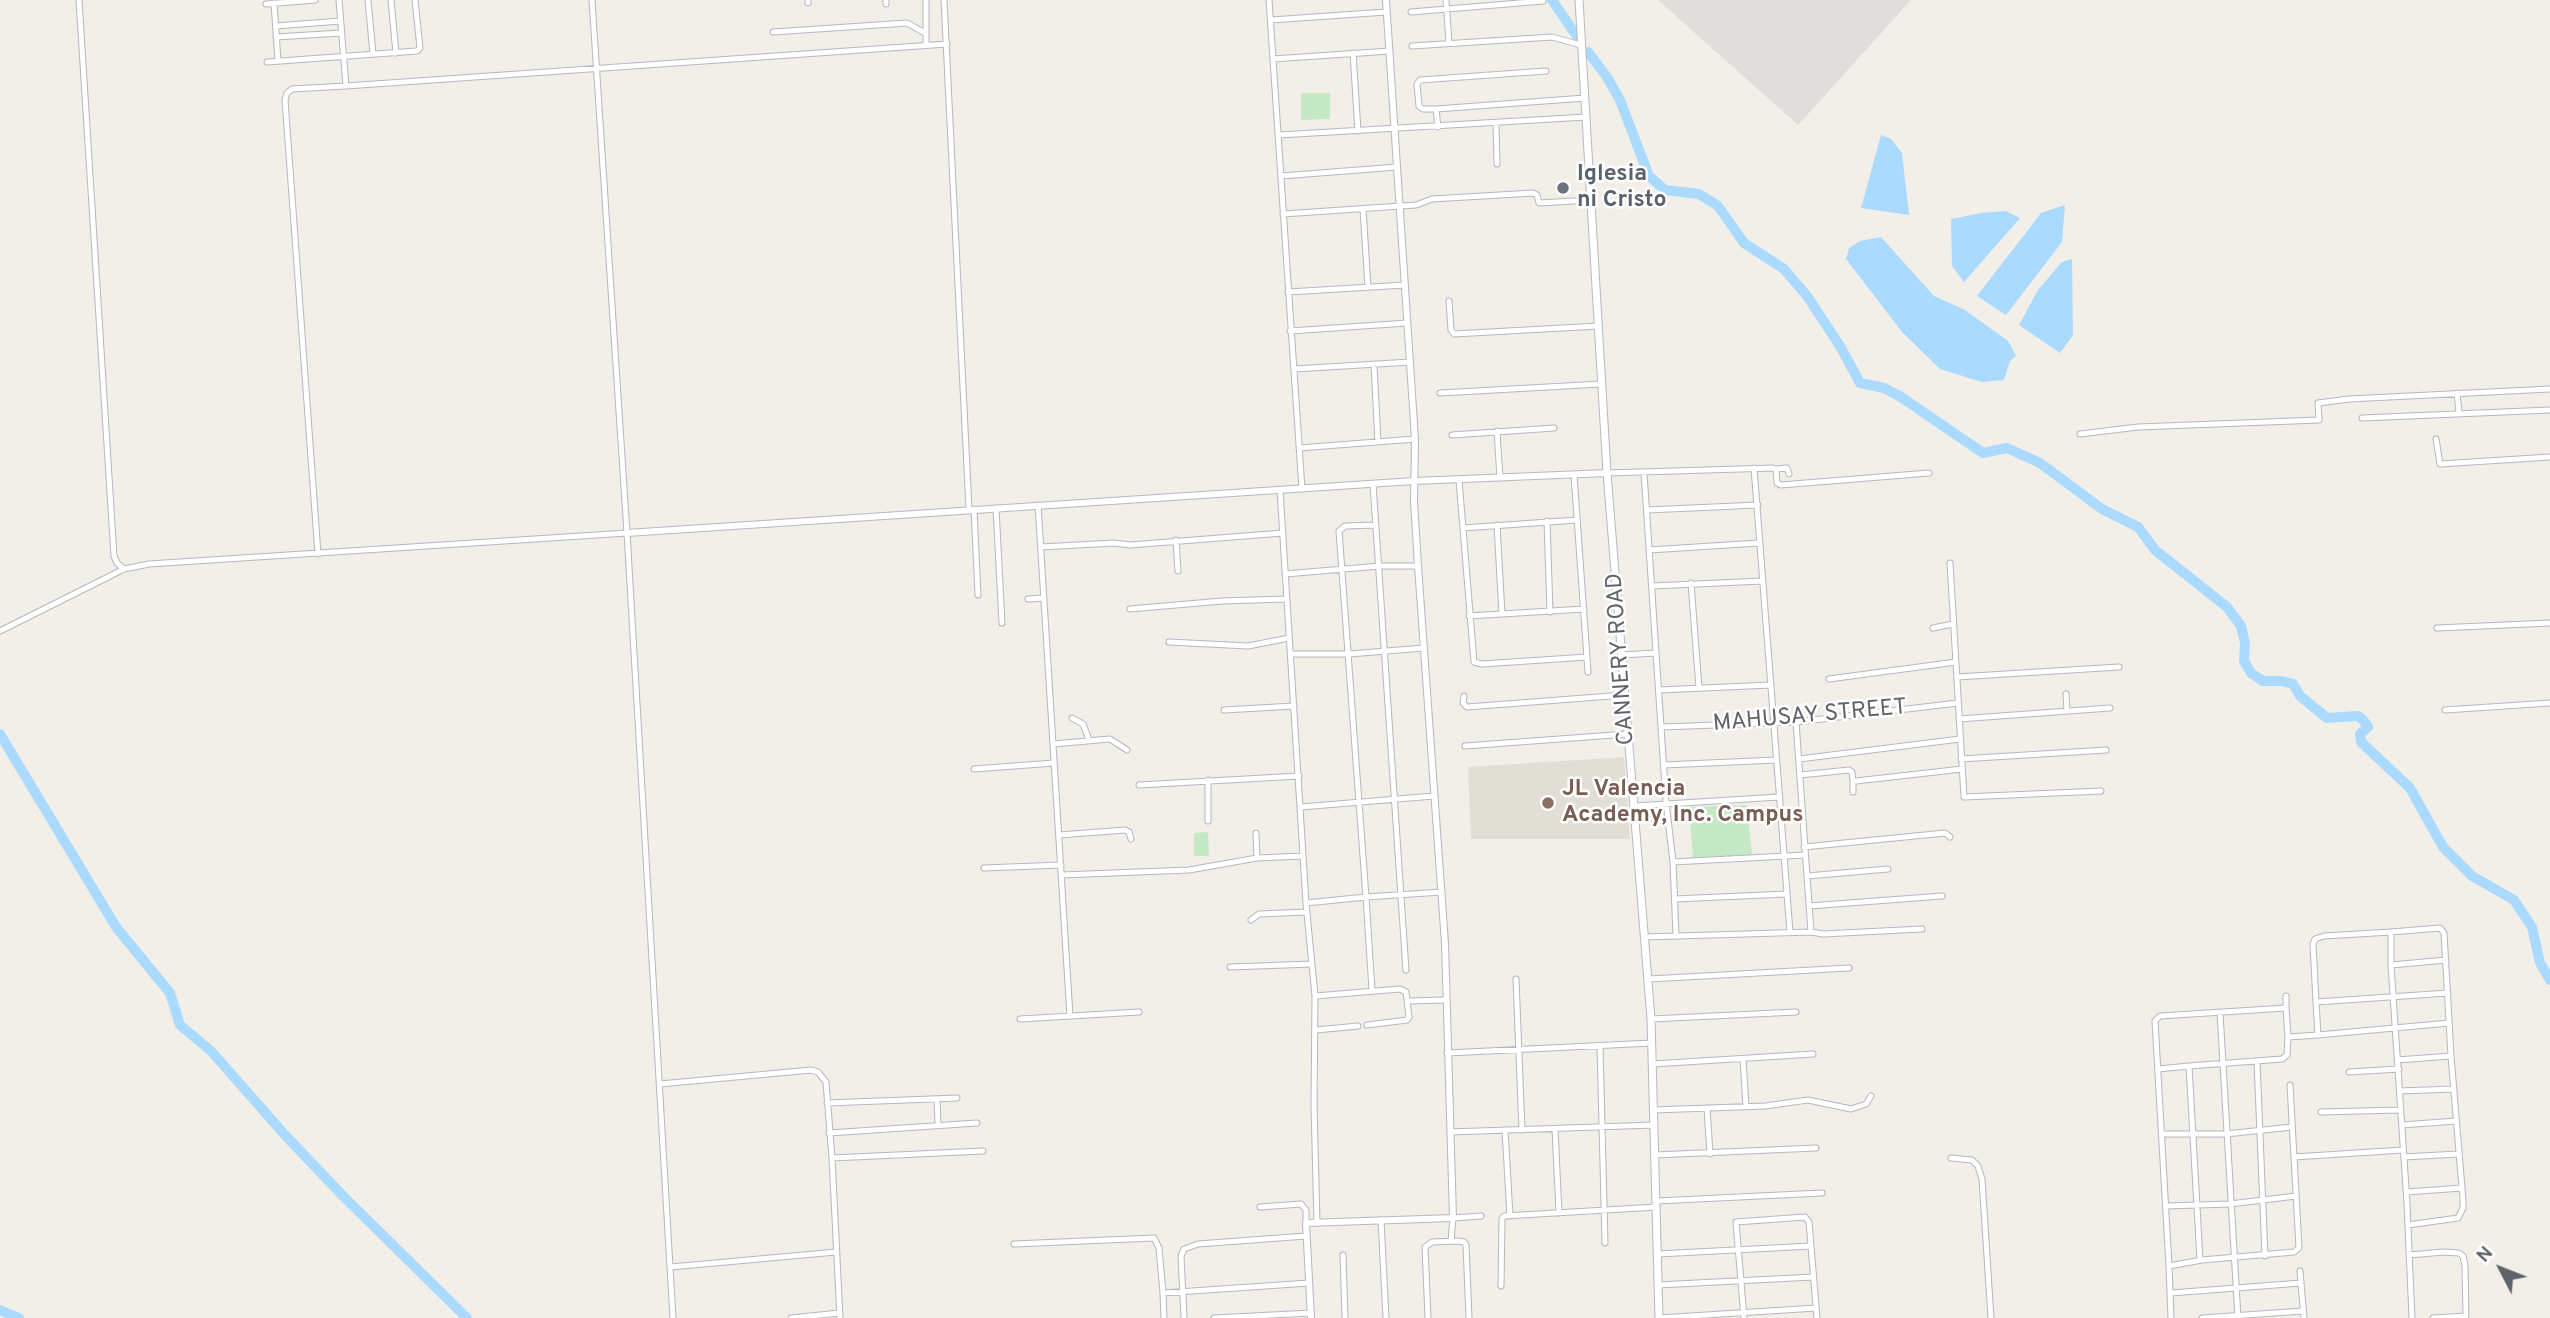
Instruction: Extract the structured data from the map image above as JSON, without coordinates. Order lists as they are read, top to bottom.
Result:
{
  "streets": {
    "main road": ["CANNERY ROAD"],
    "street": ["MAHUSAY STREET"]
  },
  "places": ["Iglesia ni Cristo", "JL Valencia Academy, Inc. Campus"],
  "north": "top left"
}
